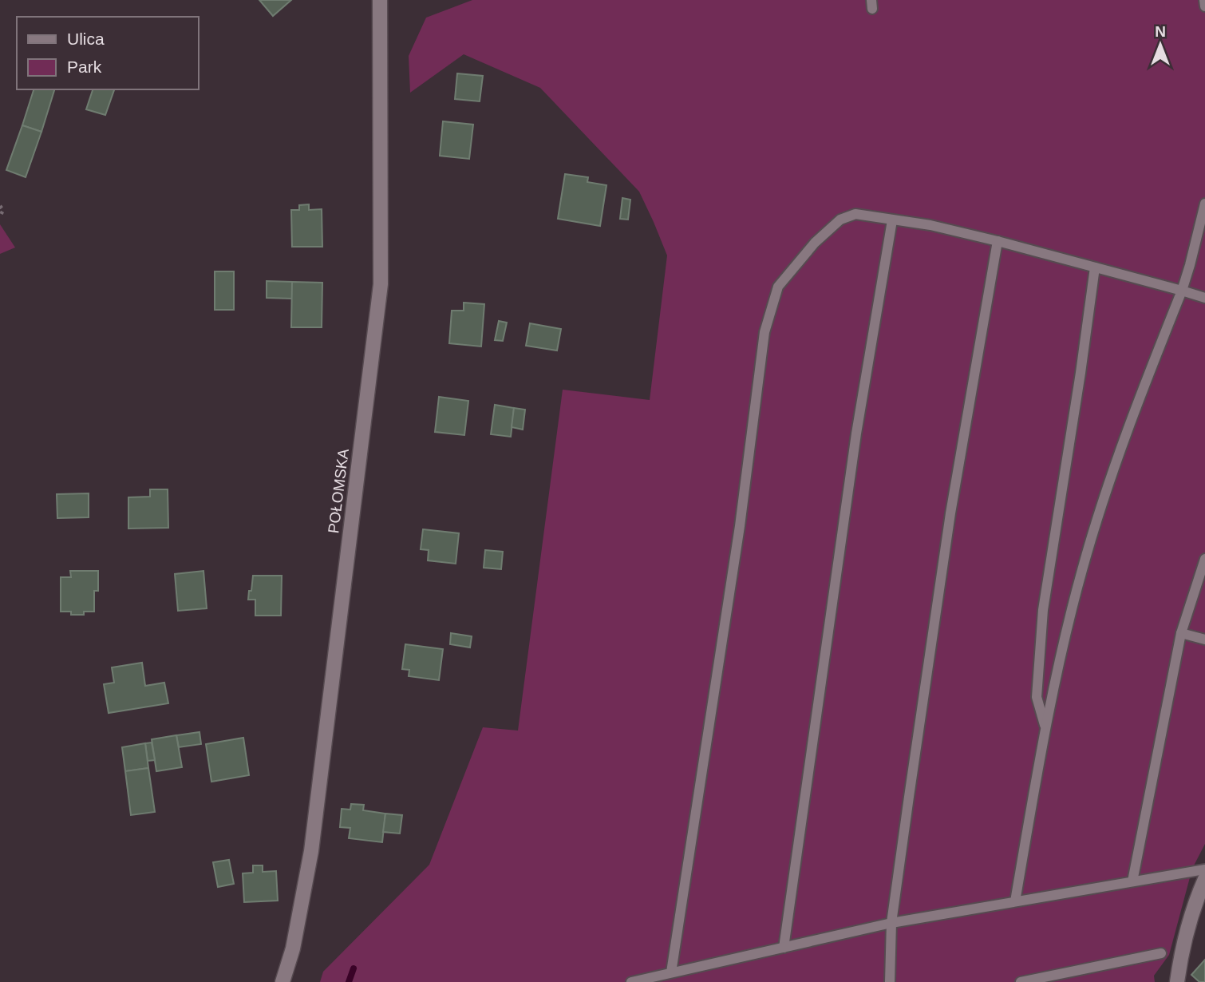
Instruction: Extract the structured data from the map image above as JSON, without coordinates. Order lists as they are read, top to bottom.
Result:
{
  "streets": {
    "street": ["POŁOMSKA"]
  },
  "legend": ["Ulica", "Park"],
  "north": "top"
}
